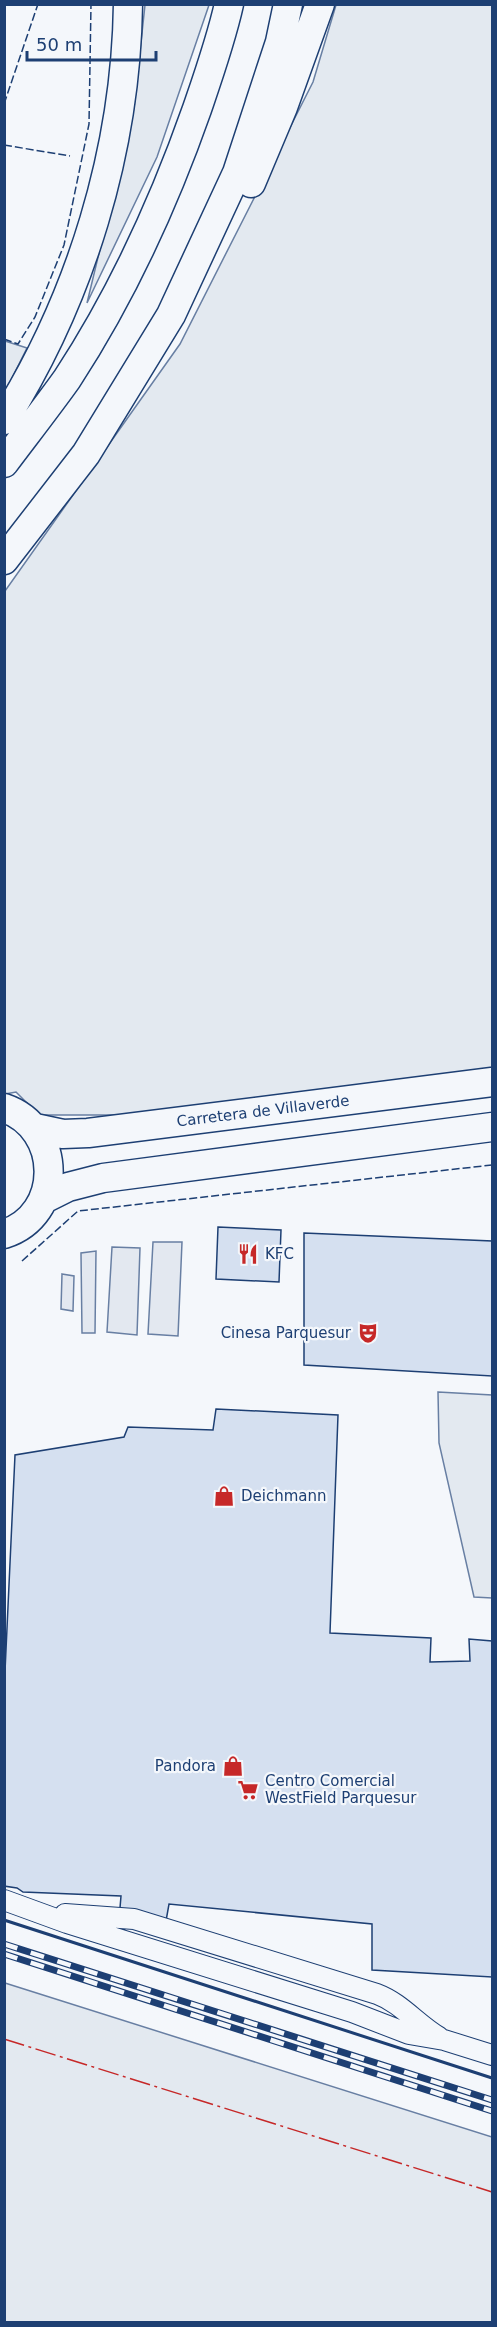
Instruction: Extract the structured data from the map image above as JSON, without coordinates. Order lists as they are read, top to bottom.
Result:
{
  "streets": {
    "highway": ["Carretera de Villaverde"]
  },
  "places": {
    "restaurant": ["KFC"],
    "theatre": ["Cinesa Parquesur"],
    "shop": ["Deichmann", "Pandora"],
    "supermarket": ["Centro Comercial WestField Parquesur"]
  },
  "scale_bar": "50 m"
}
